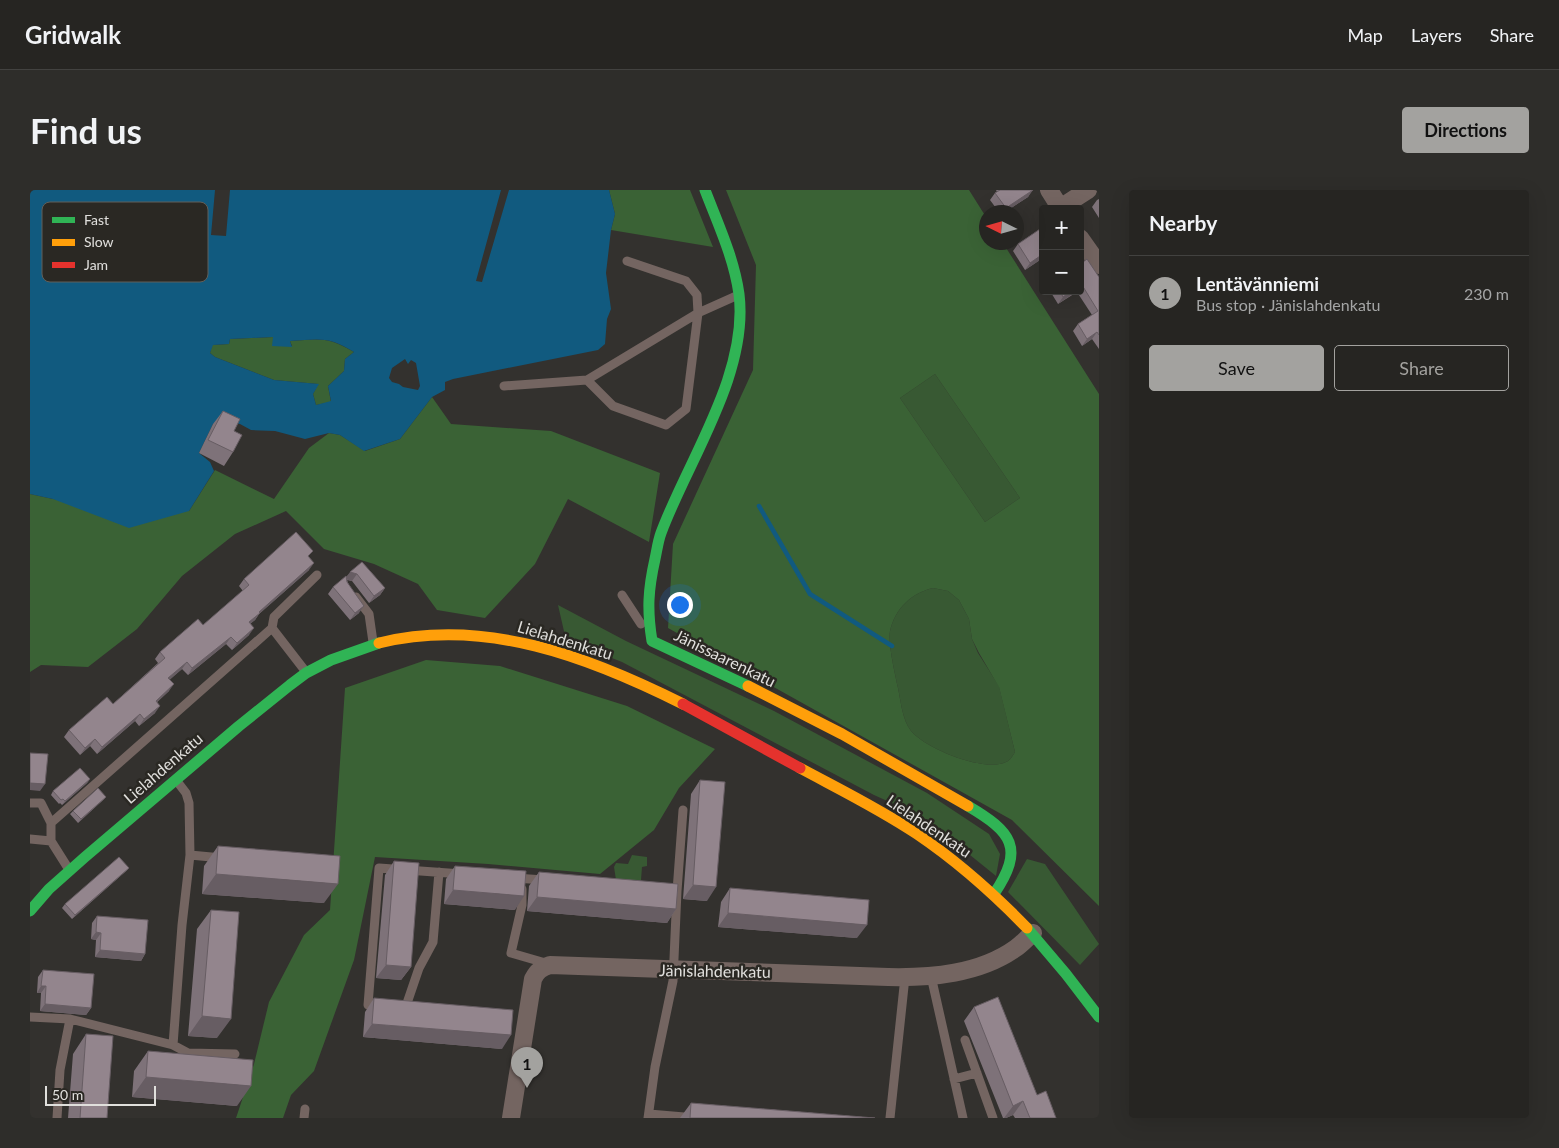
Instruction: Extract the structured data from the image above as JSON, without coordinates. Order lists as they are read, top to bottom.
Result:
{
  "streets": {
    "street": ["Lielahdenkatu", "Jänissaarenkatu", "Jänislahdenkatu"]
  },
  "crossings": [
    ["Lielahdenkatu", "Jänissaarenkatu"],
    ["Lielahdenkatu", "Jänislahdenkatu"]
  ],
  "legend": ["Fast", "Slow", "Jam"],
  "scale_bar": "50 m",
  "north": "left",
  "page": {
    "header": "Gridwalk",
    "nav": ["Map", "Layers", "Share"],
    "buttons": [
      "Directions",
      ["Save", "Share"]
    ],
    "title": "Find us",
    "heading": "Nearby",
    "map_buttons": ["+", "−"],
    "list": [
      {
        "mark": "1",
        "name": "Lentävänniemi",
        "note": "Bus stop · Jänislahdenkatu",
        "value": "230 m"
      }
    ],
    "pins": "1",
    "scale": "50 m"
  }
}
